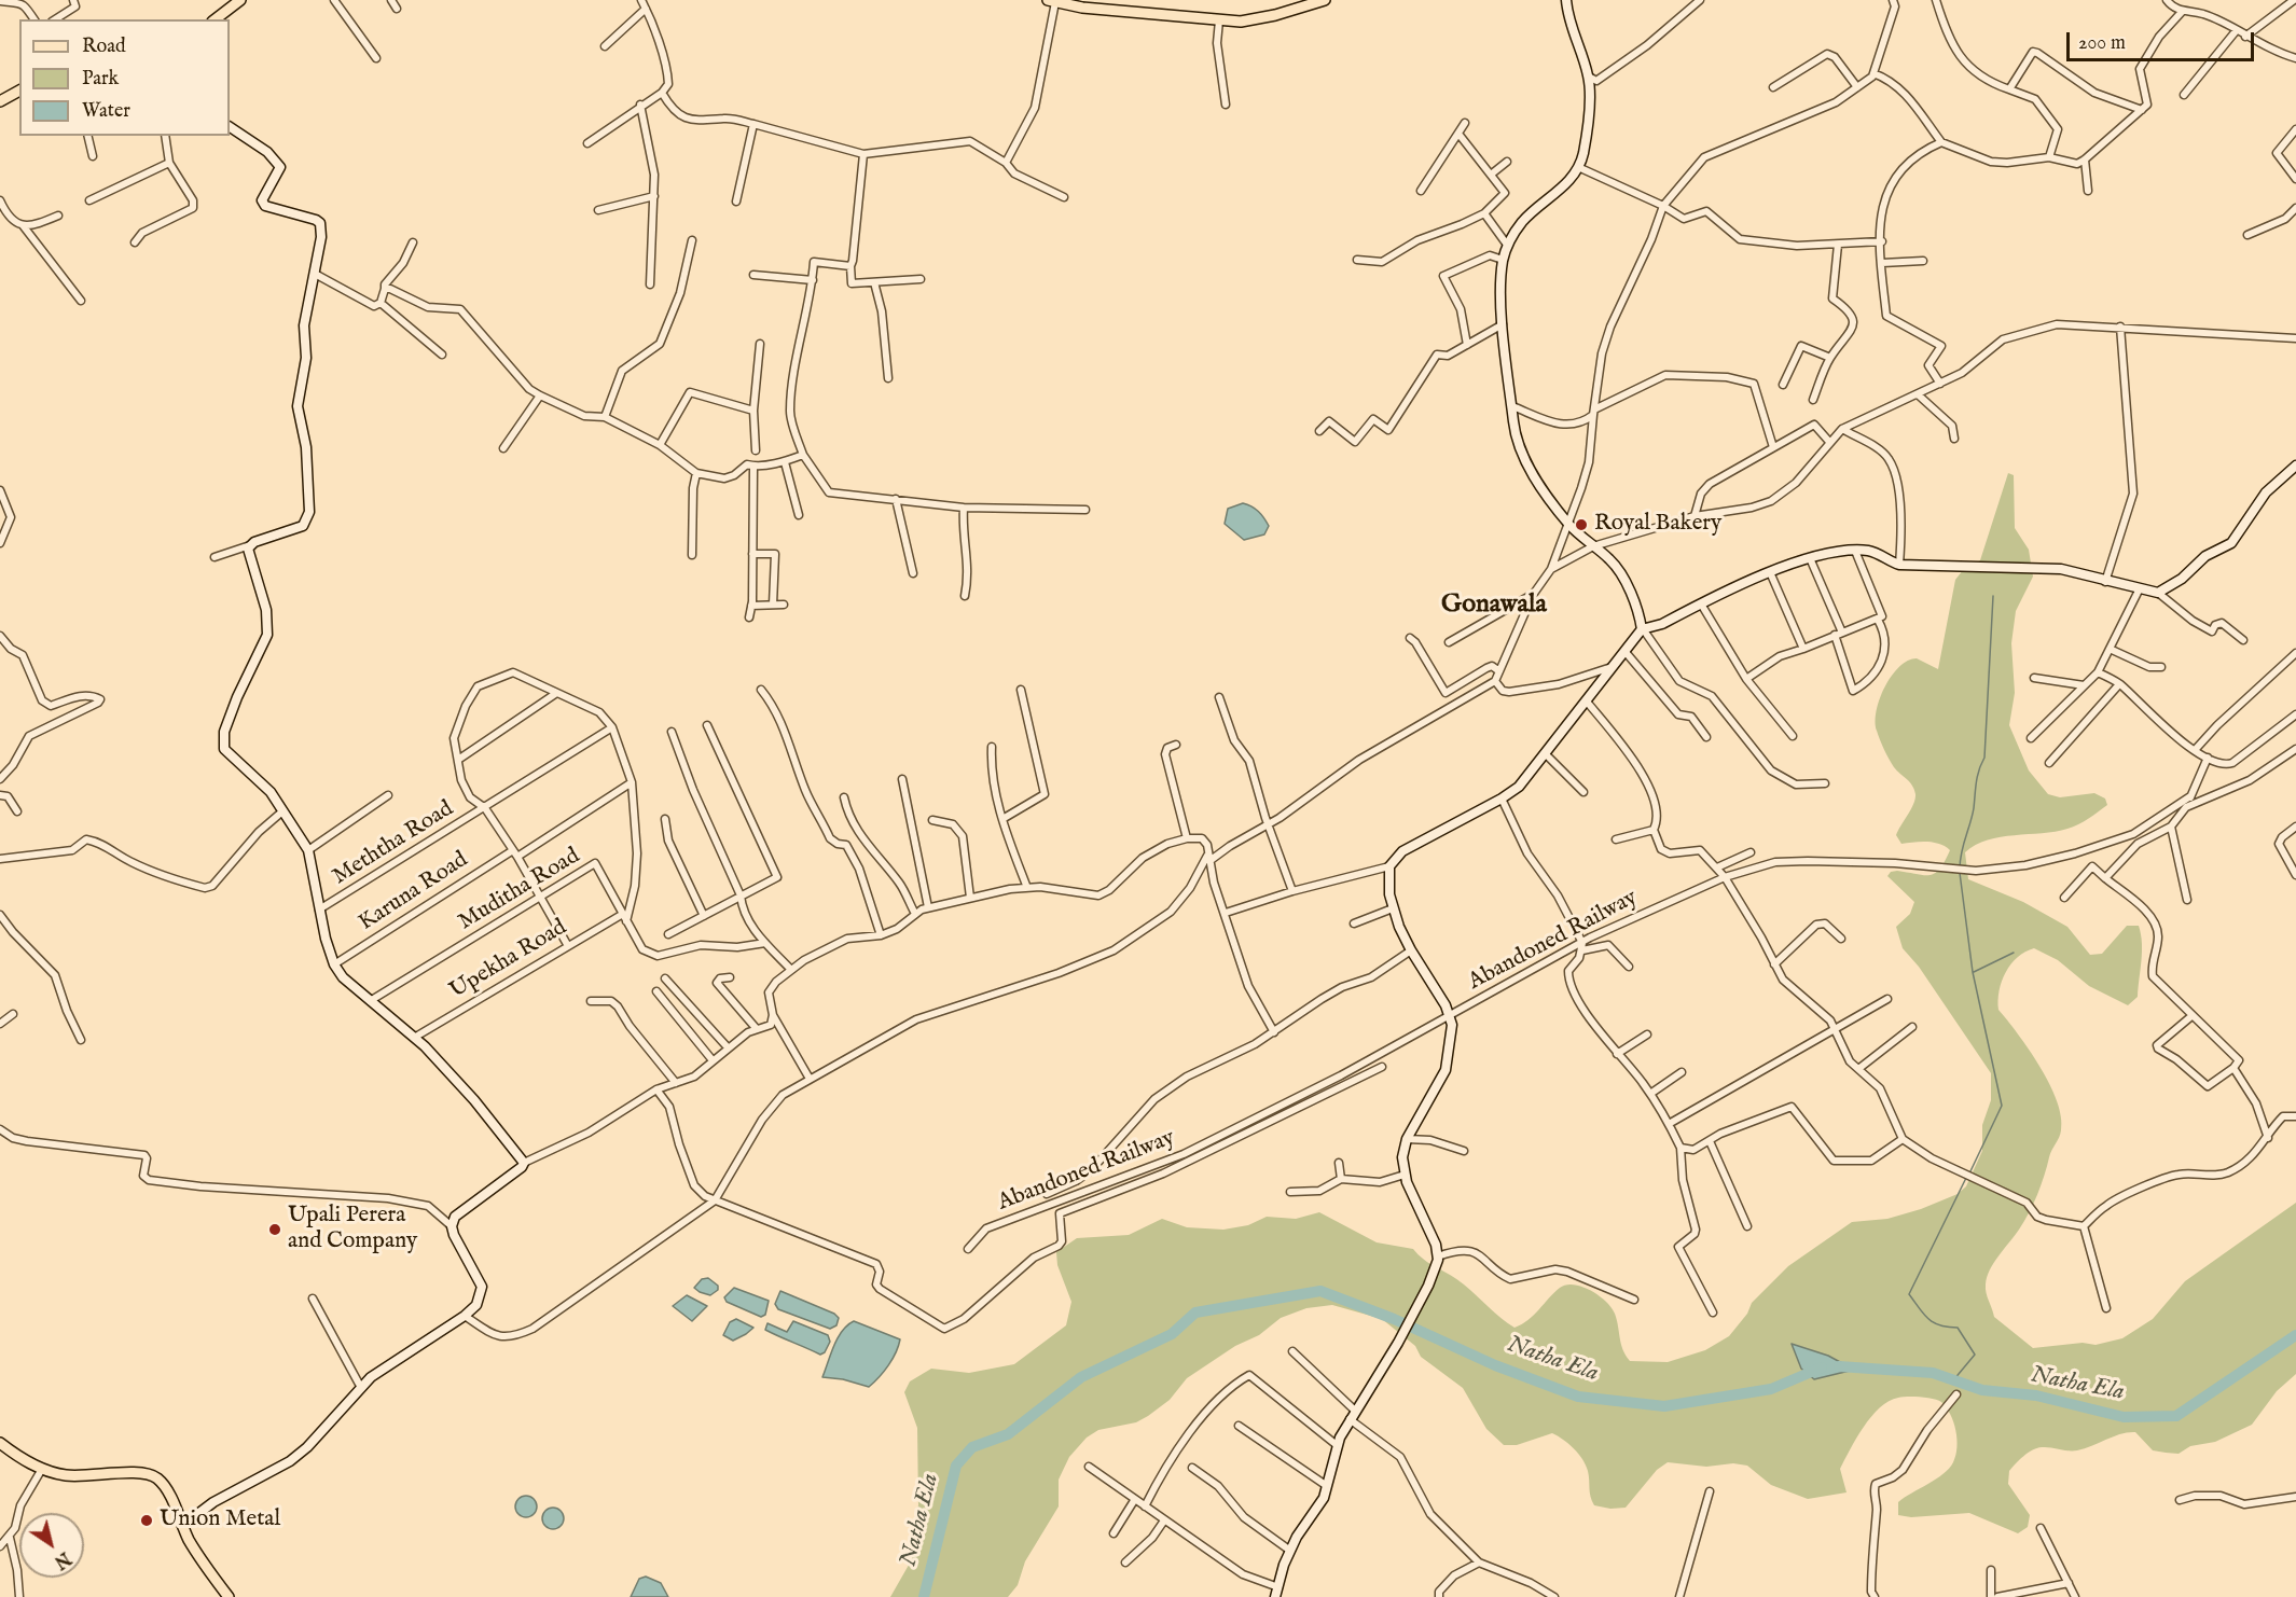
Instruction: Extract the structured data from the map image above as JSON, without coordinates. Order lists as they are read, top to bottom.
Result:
{
  "streets": {
    "street": [
      "Meththa Road",
      "Muditha Road",
      "Karuna Road",
      "Abandoned Railway",
      "Upekha Road"
    ]
  },
  "crossings": [
    ["Muditha Road", "Upekha Road"]
  ],
  "districts": ["Gonawala"],
  "water": ["Natha Ela"],
  "places": ["Royal Bakery", "Upali Perera and Company", "Union Metal"],
  "legend": ["Road", "Park", "Water"],
  "scale_bar": "200 m",
  "north": "bottom right"
}
